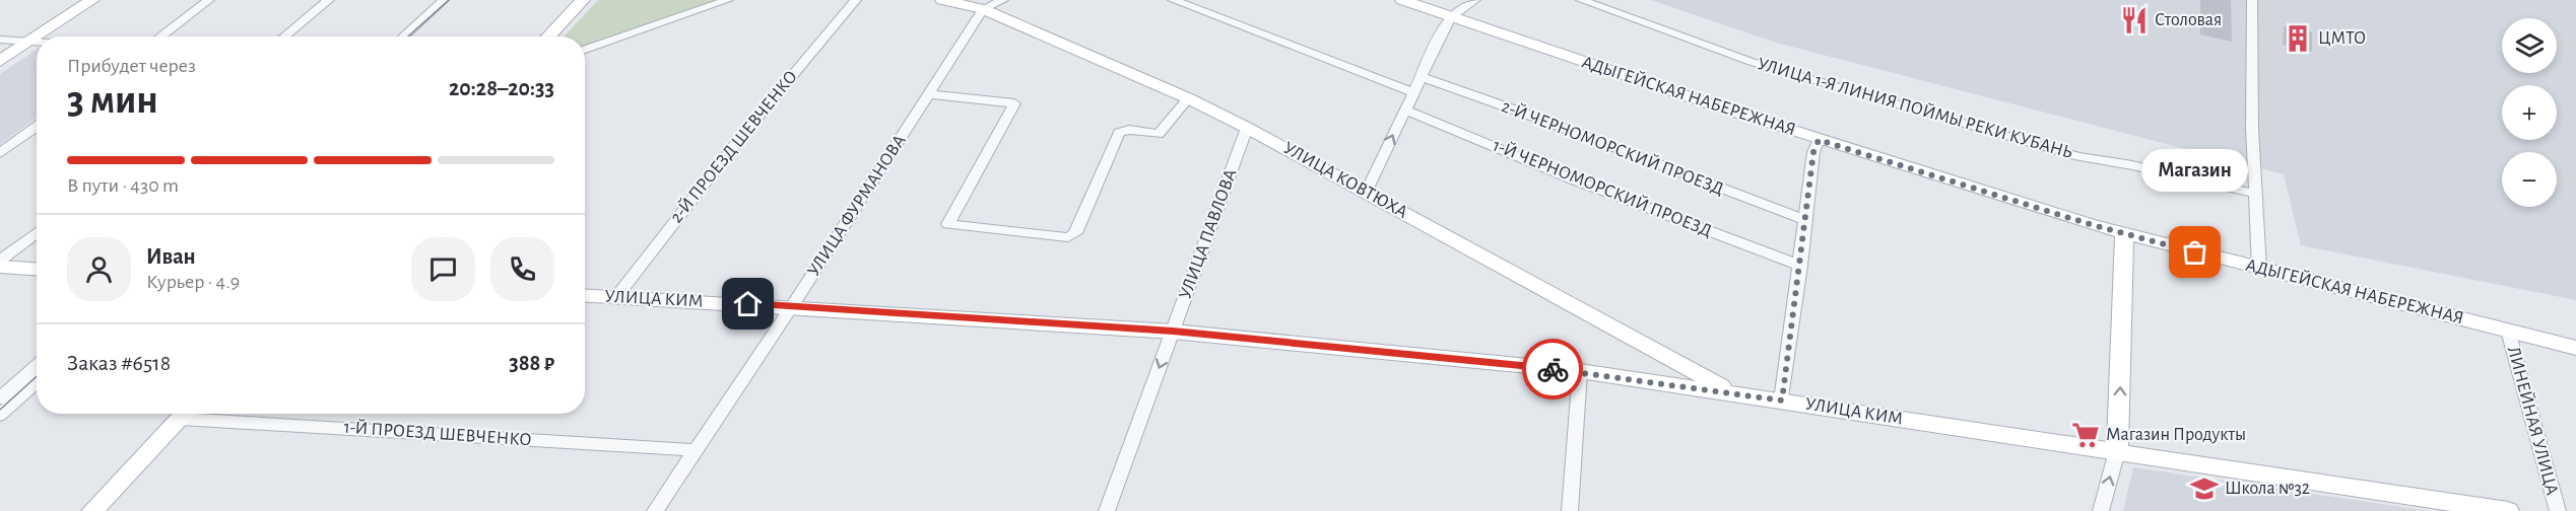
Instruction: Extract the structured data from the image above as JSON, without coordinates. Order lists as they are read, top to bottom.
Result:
{
  "streets": {
    "street": [
      "АДЫГЕЙСКАЯ НАБЕРЕЖНАЯ",
      "УЛИЦА 1-Я ЛИНИЯ ПОЙМЫ РЕКИ КУБАНЬ",
      "2-Й ПРОЕЗД ШЕВЧЕНКО",
      "2-Й ЧЕРНОМОРСКИЙ ПРОЕЗД",
      "УЛИЦА КОВТЮХА",
      "1-Й ЧЕРНОМОРСКИЙ ПРОЕЗД",
      "УЛИЦА ФУРМАНОВА",
      "УЛИЦА ПАВЛОВА",
      "УЛИЦА КИМ",
      "ЛИНЕЙНАЯ УЛИЦА",
      "1-Й ПРОЕЗД ШЕВЧЕНКО"
    ]
  },
  "crossings": [
    ["АДЫГЕЙСКАЯ НАБЕРЕЖНАЯ", "ЛИНЕЙНАЯ УЛИЦА"],
    ["2-Й ПРОЕЗД ШЕВЧЕНКО", "УЛИЦА КИМ"],
    ["УЛИЦА КОВТЮХА", "УЛИЦА ФУРМАНОВА"],
    ["УЛИЦА КОВТЮХА", "УЛИЦА ПАВЛОВА"],
    ["УЛИЦА КОВТЮХА", "УЛИЦА КИМ"],
    ["УЛИЦА ФУРМАНОВА", "УЛИЦА КИМ"],
    ["УЛИЦА ФУРМАНОВА", "1-Й ПРОЕЗД ШЕВЧЕНКО"],
    ["УЛИЦА ПАВЛОВА", "УЛИЦА КИМ"]
  ],
  "one_way": ["УЛИЦА ПАВЛОВА"],
  "places": {
    "restaurant": ["Столовая"],
    "building": ["ЦМТО"],
    "other": ["Магазин"],
    "supermarket": ["Магазин Продукты"],
    "school or university": ["Школа №32"]
  },
  "page": {
    "map_buttons": ["+", "−"],
    "heading": ["3 мин", "Прибудет через", "20:28–20:33"],
    "panel": [
      "Иван",
      "Курьер · 4.9",
      "Заказ #6518",
      "388 ₽"
    ],
    "bar": "В пути · 430 m",
    "bubble": "Магазин"
  }
}
